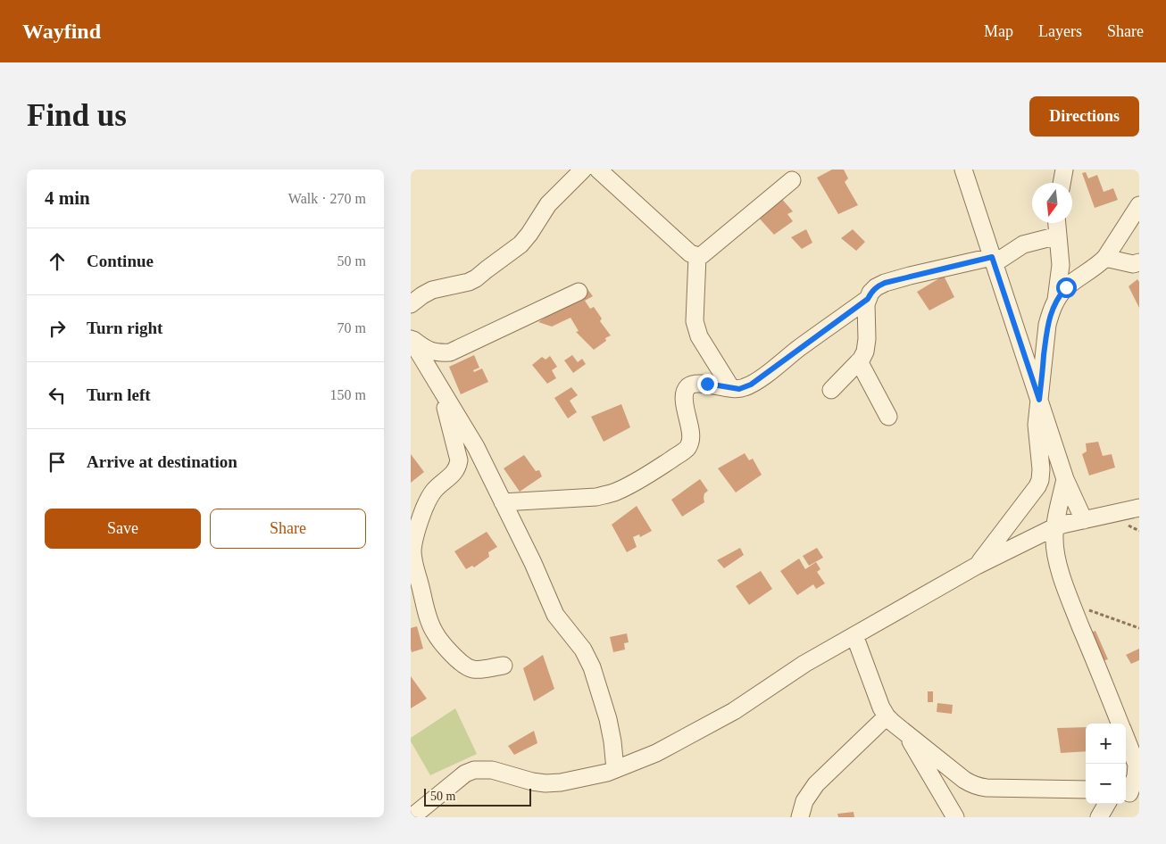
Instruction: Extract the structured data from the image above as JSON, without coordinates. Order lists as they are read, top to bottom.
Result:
{
  "scale_bar": "50 m",
  "north": "bottom",
  "page": {
    "header": "Wayfind",
    "nav": ["Map", "Layers", "Share"],
    "buttons": [
      "Directions",
      ["Save", "Share"]
    ],
    "title": "Find us",
    "heading": ["4 min", "Walk · 270 m"],
    "list": [
      ["Continue", "50 m"],
      ["Turn right", "70 m"],
      ["Turn left", "150 m"],
      "Arrive at destination"
    ],
    "map_buttons": ["+", "−"],
    "scale": "50 m"
  }
}
